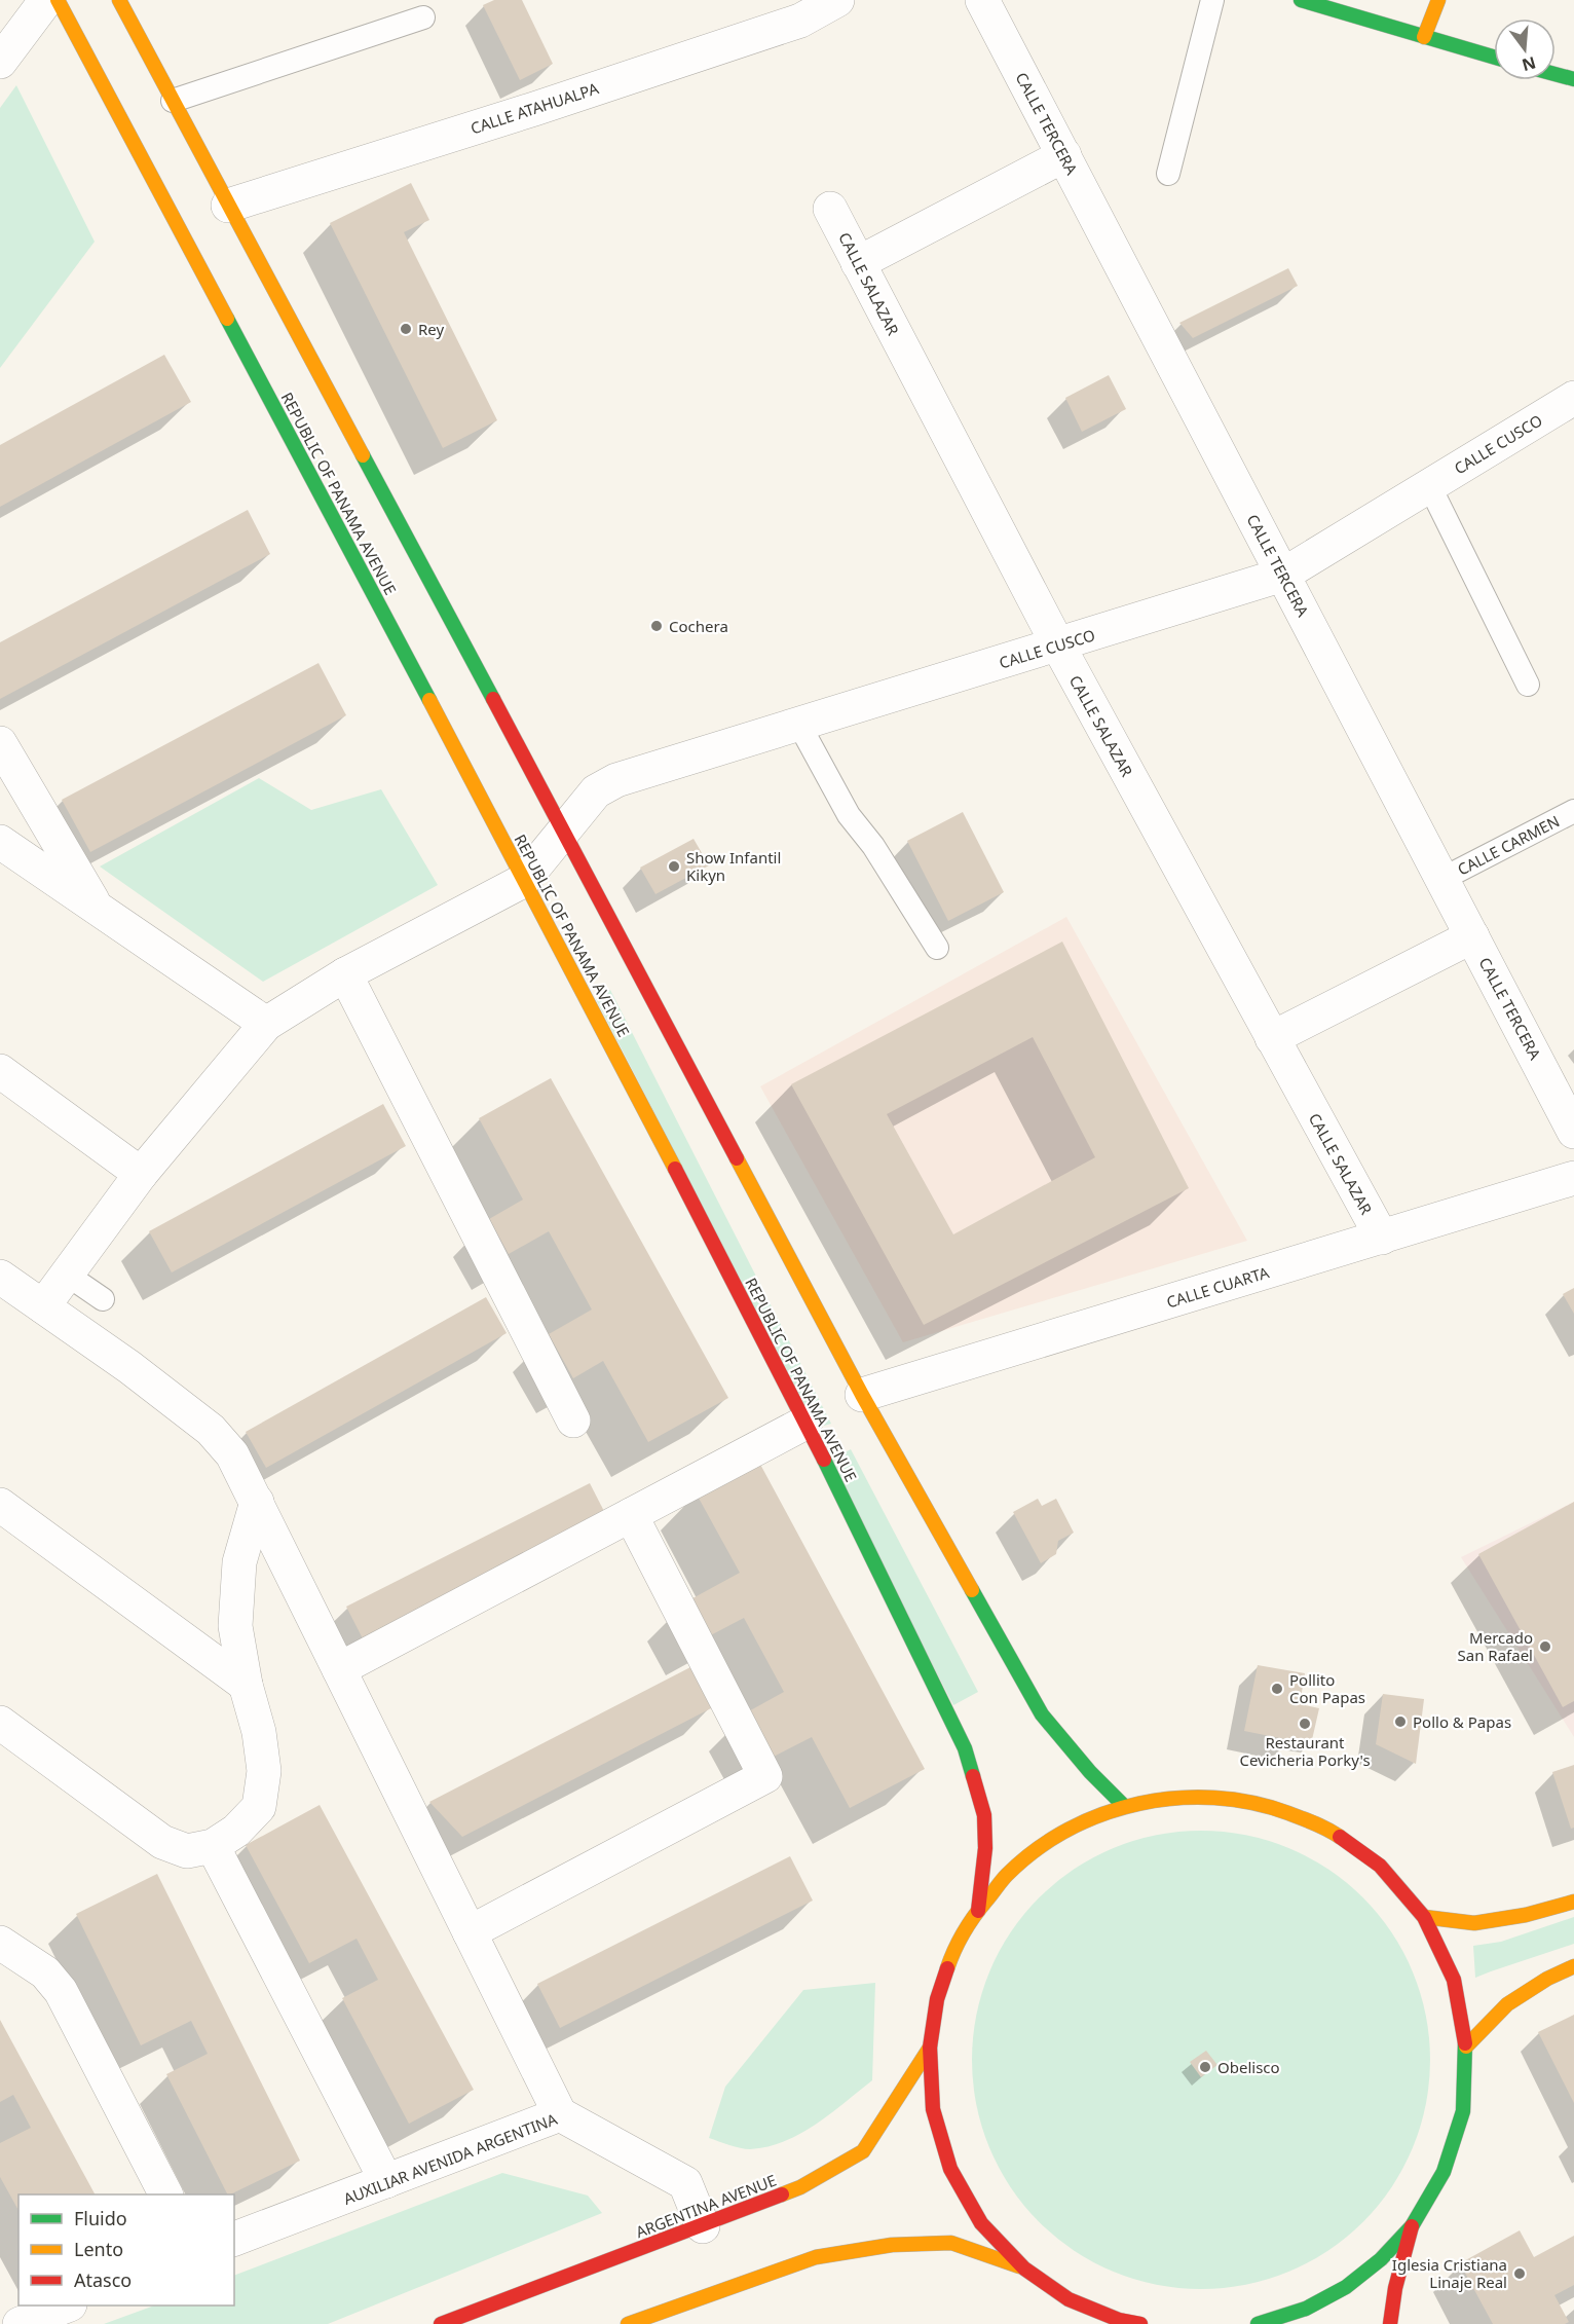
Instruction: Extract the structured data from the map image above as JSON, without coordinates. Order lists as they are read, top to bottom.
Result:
{
  "streets": {
    "main road": ["REPUBLIC OF PANAMA AVENUE", "ARGENTINA AVENUE"],
    "street": [
      "CALLE ATAHUALPA",
      "CALLE TERCERA",
      "CALLE SALAZAR",
      "CALLE CUSCO",
      "CALLE CUARTA",
      "AUXILIAR AVENIDA ARGENTINA"
    ],
    "lane": ["CALLE CARMEN"]
  },
  "crossings": [
    ["CALLE TERCERA", "CALLE CUSCO"],
    ["CALLE TERCERA", "CALLE CARMEN"],
    ["CALLE SALAZAR", "CALLE CUSCO"],
    ["CALLE SALAZAR", "CALLE CUARTA"],
    ["CALLE CUSCO", "REPUBLIC OF PANAMA AVENUE"],
    ["AUXILIAR AVENIDA ARGENTINA", "ARGENTINA AVENUE"]
  ],
  "places": [
    "Rey",
    "Cochera",
    "Show Infantil Kikyn",
    "Mercado San Rafael",
    "Pollito Con Papas",
    "Pollo & Papas",
    "Restaurant Cevicheria Porky's",
    "Obelisco",
    "Iglesia Cristiana Linaje Real"
  ],
  "legend": ["Fluido", "Lento", "Atasco"],
  "north": "bottom"
}
